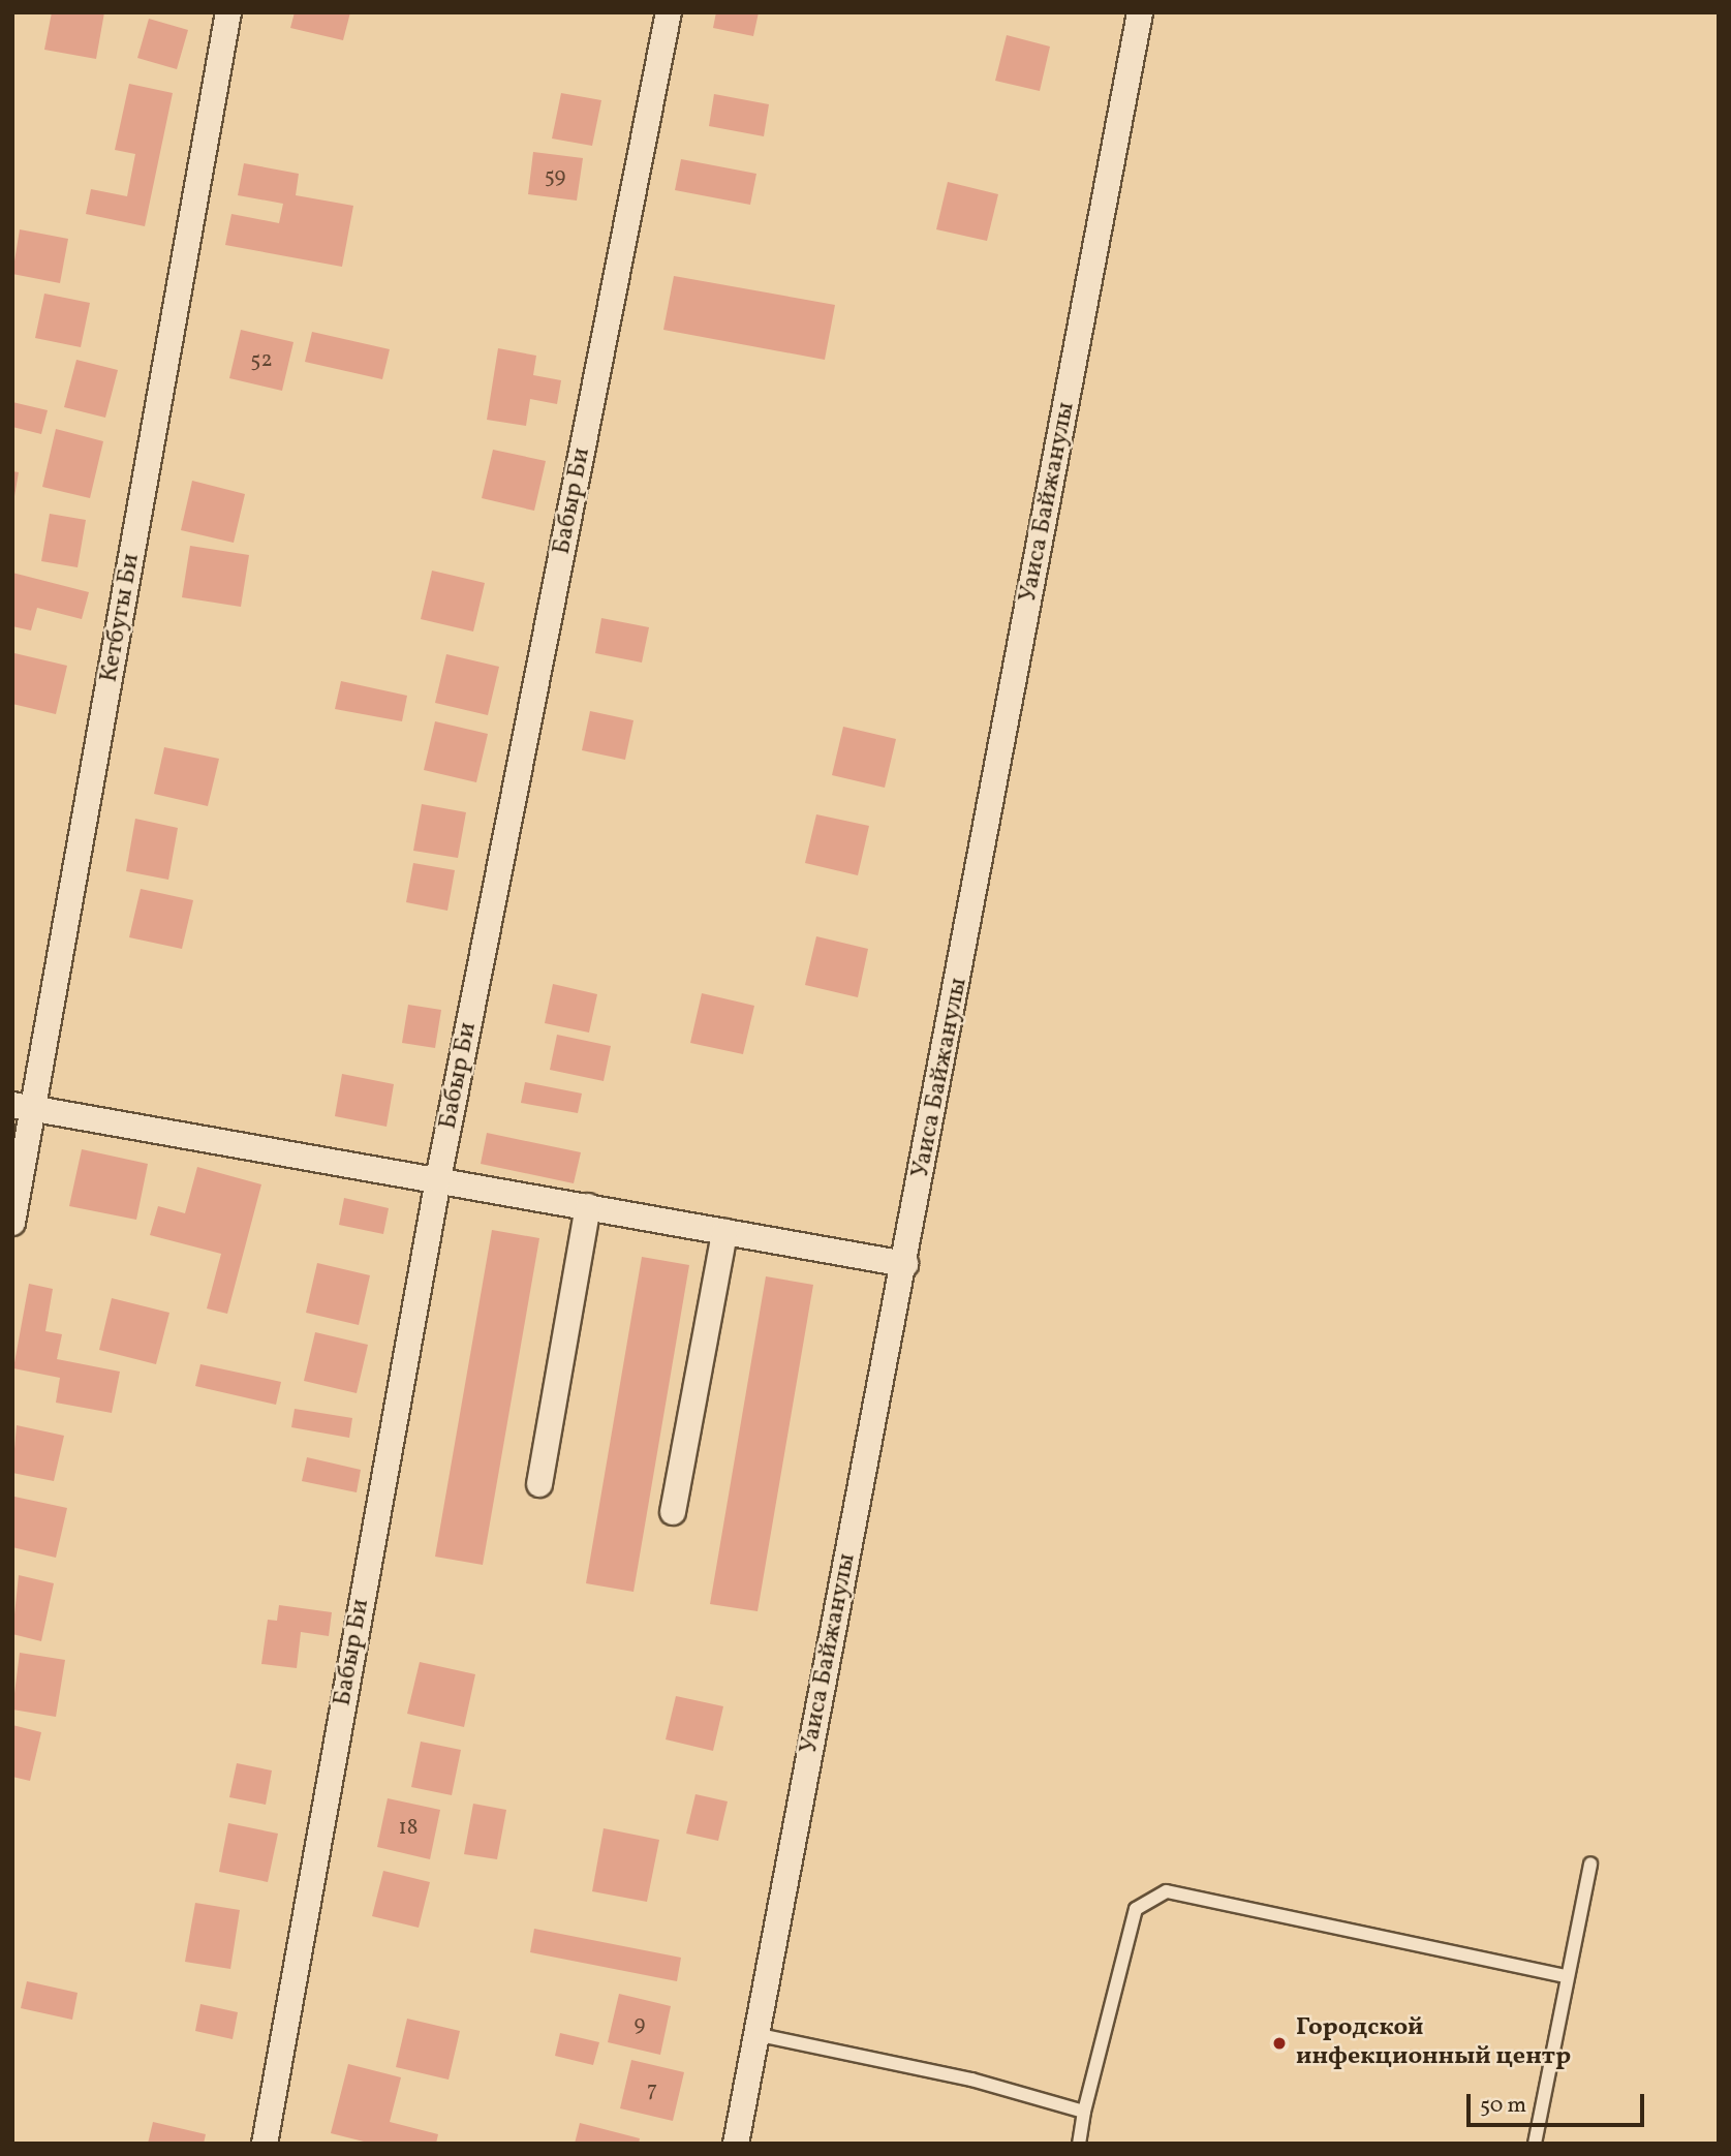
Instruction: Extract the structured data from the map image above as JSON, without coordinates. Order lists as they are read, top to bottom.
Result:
{
  "streets": {
    "street": ["Бабыр Би", "Уаиса Байжанулы", "Кетбугы Би"]
  },
  "places": ["Городской инфекционный центр"],
  "house_numbers": [
    "59",
    "52",
    "18",
    "9",
    "7"
  ],
  "scale_bar": "50 m"
}
